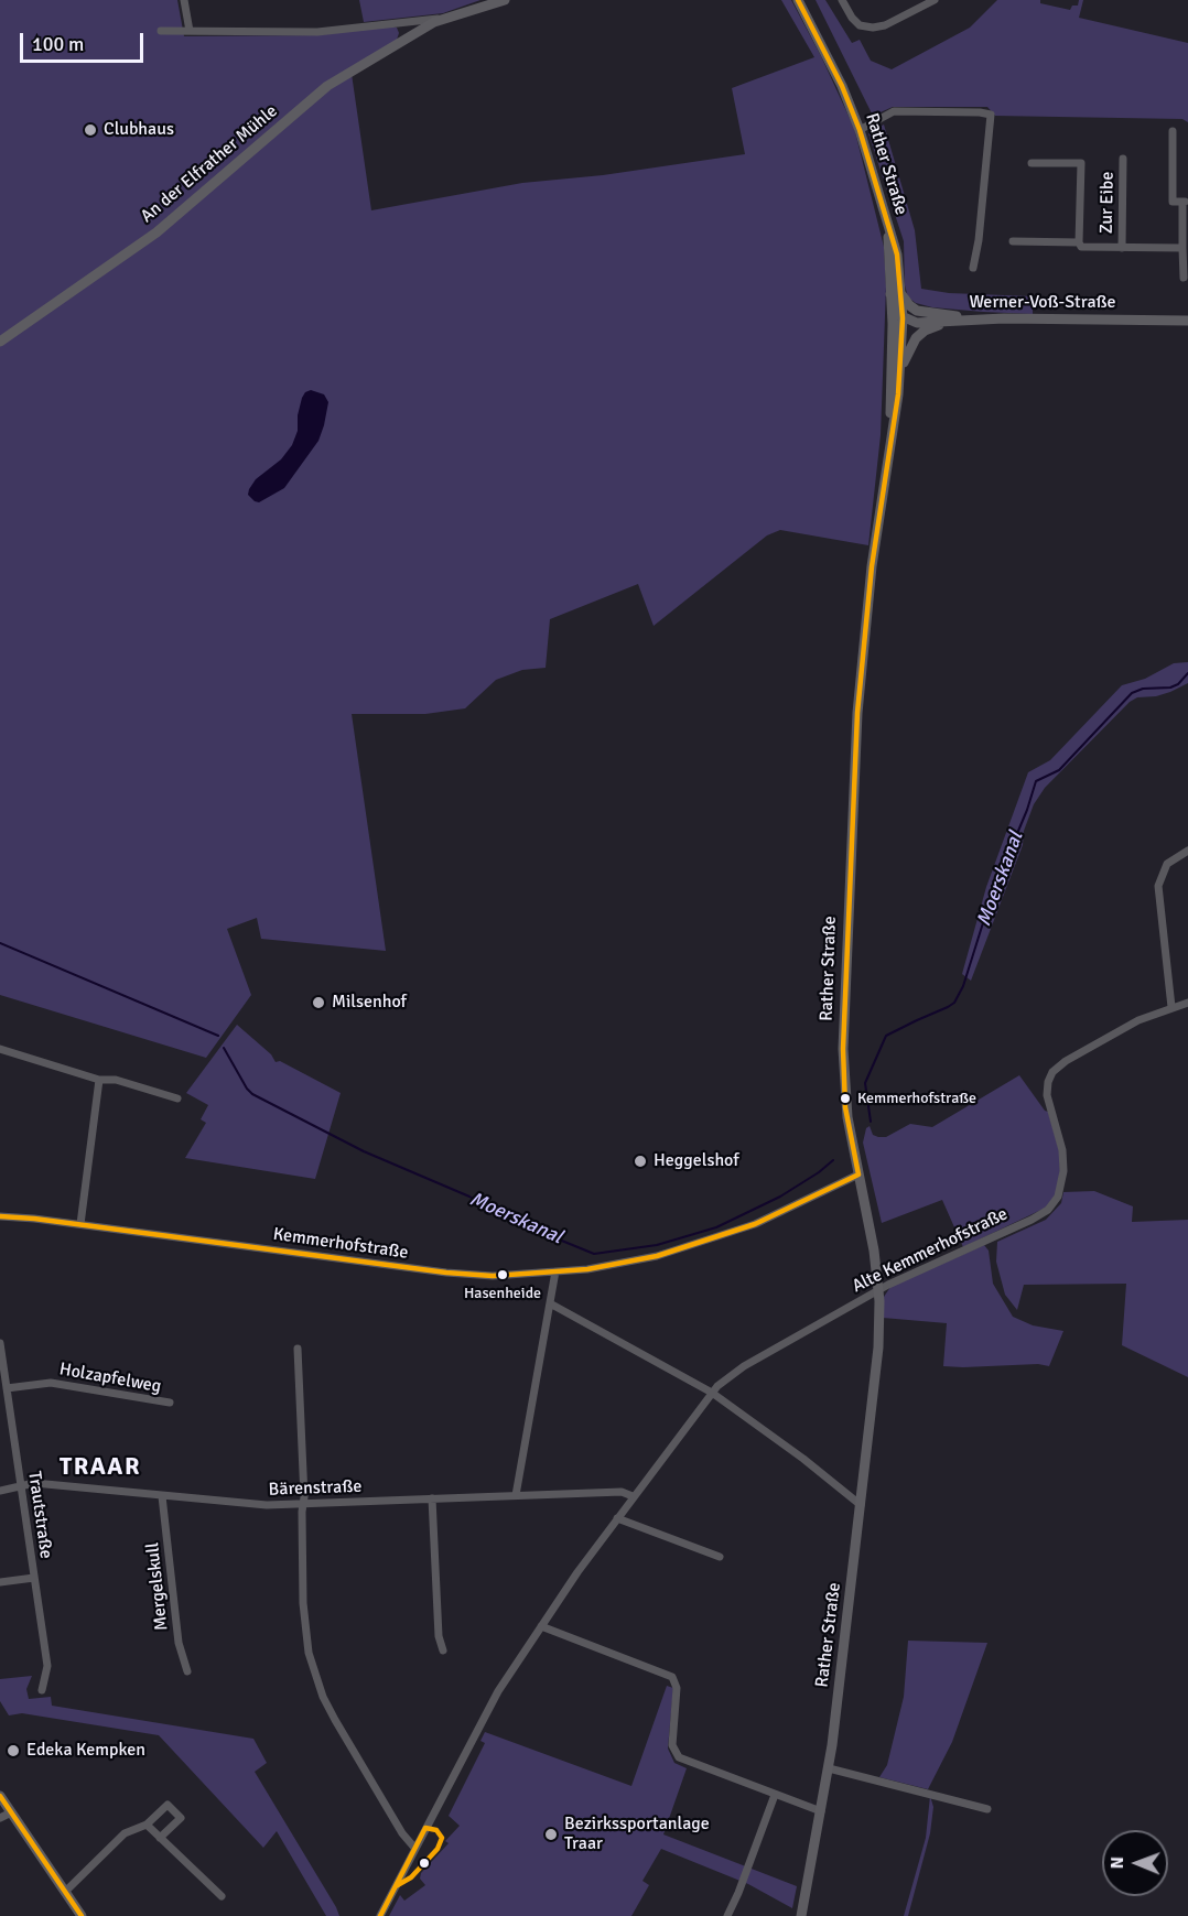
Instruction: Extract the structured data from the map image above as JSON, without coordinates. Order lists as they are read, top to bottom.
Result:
{
  "streets": {
    "street": [
      "An der Elfrather Mühle",
      "Rather Straße",
      "Zur Eibe",
      "Werner-Voß-Straße",
      "Kemmerhofstraße",
      "Alte Kemmerhofstraße",
      "Holzapfelweg",
      "Bärenstraße",
      "Trautstraße",
      "Mergelskull"
    ]
  },
  "crossings": [
    ["Rather Straße", "Werner-Voß-Straße"],
    ["Rather Straße", "Kemmerhofstraße"],
    ["Rather Straße", "Alte Kemmerhofstraße"],
    ["Alte Kemmerhofstraße", "Bärenstraße"],
    ["Holzapfelweg", "Trautstraße"],
    ["Bärenstraße", "Trautstraße"],
    ["Bärenstraße", "Mergelskull"]
  ],
  "districts": ["TRAAR"],
  "water": ["Moerskanal"],
  "places": [
    "Clubhaus",
    "Milsenhof",
    "Kemmerhofstraße",
    "Heggelshof",
    "Hasenheide",
    "Edeka Kempken",
    "Bezirkssportanlage Traar"
  ],
  "scale_bar": "100 m",
  "north": "left"
}
